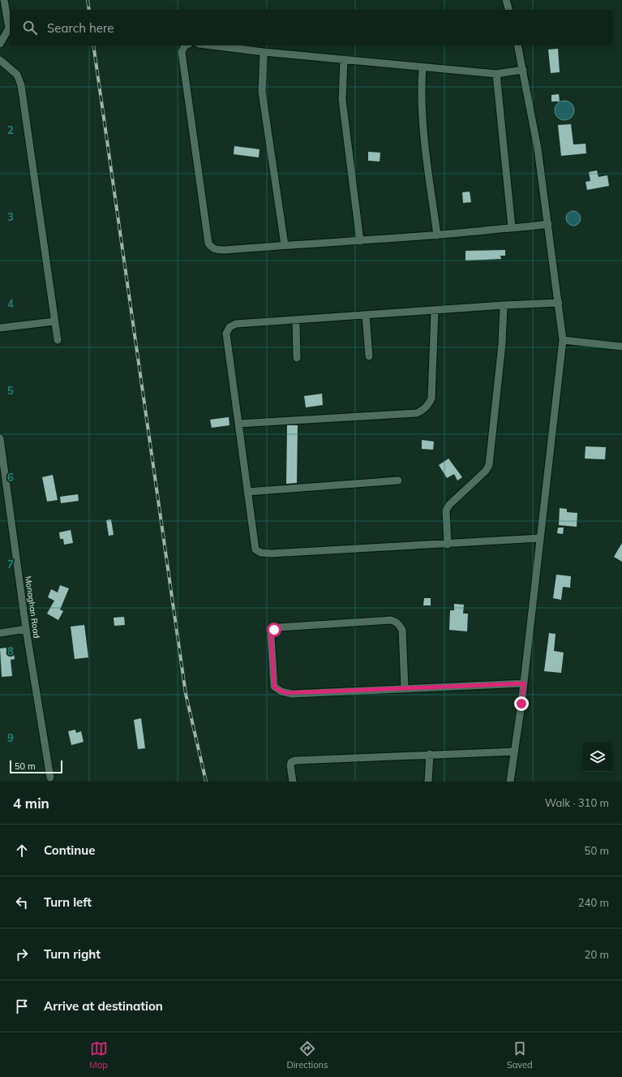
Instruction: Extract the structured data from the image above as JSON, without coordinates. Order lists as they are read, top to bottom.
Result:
{
  "streets": {
    "street": ["Monaghan Road"]
  },
  "scale_bar": "50 m",
  "page": {
    "search": "Search here",
    "scale": "50 m",
    "heading": ["4 min", "Walk · 310 m"],
    "list": [
      ["Continue", "50 m"],
      ["Turn left", "240 m"],
      ["Turn right", "20 m"],
      "Arrive at destination"
    ],
    "nav": ["Map", "Directions", "Saved"]
  },
  "grid": {
    "rows": [
      "2",
      "3",
      "4",
      "5",
      "6",
      "7",
      "8",
      "9"
    ]
  }
}
